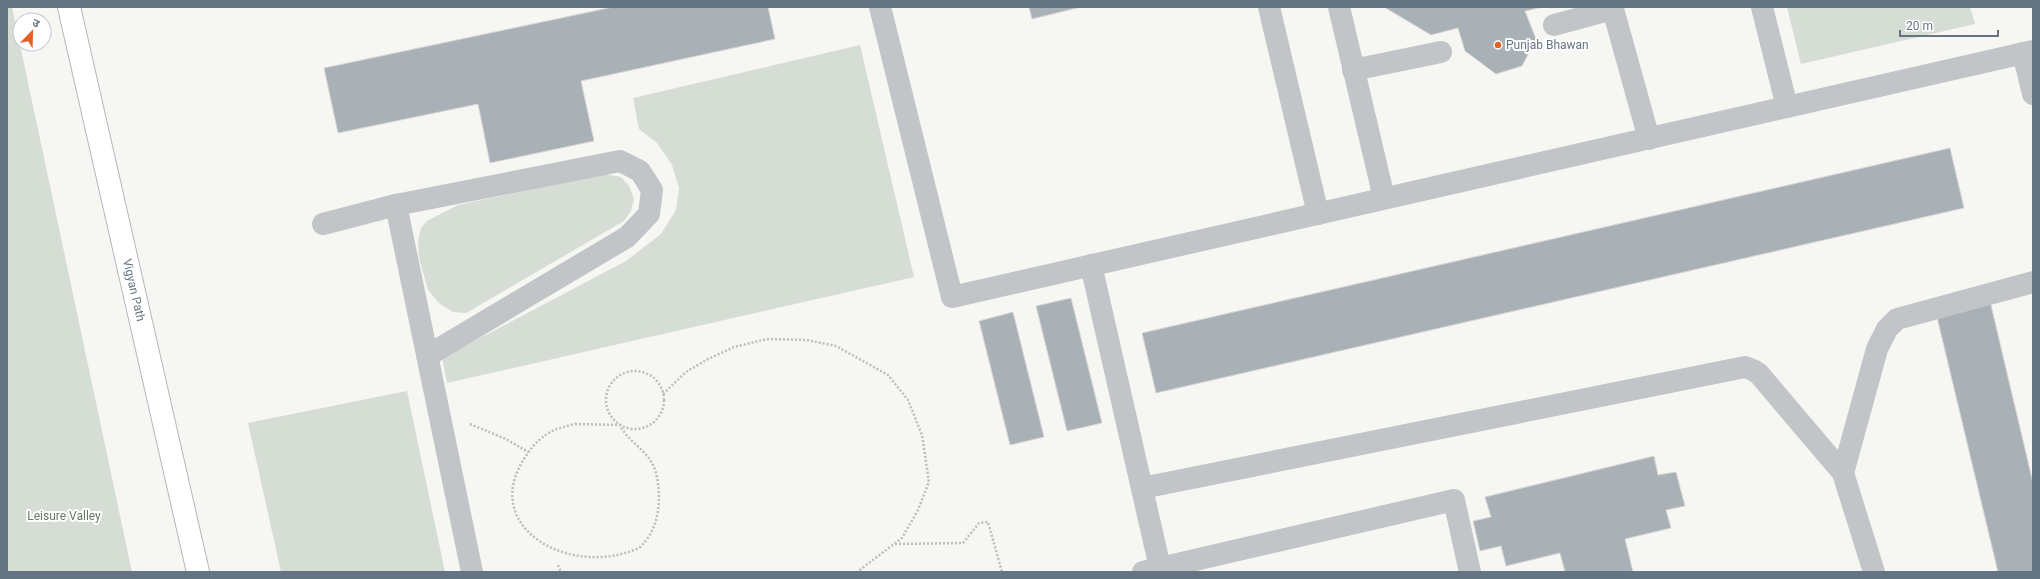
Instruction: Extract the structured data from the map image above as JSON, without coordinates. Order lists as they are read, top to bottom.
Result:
{
  "streets": {
    "main road": ["Vigyan Path"]
  },
  "parks": ["Leisure Valley"],
  "places": ["Punjab Bhawan"],
  "scale_bar": "20 m",
  "north": "top right"
}
